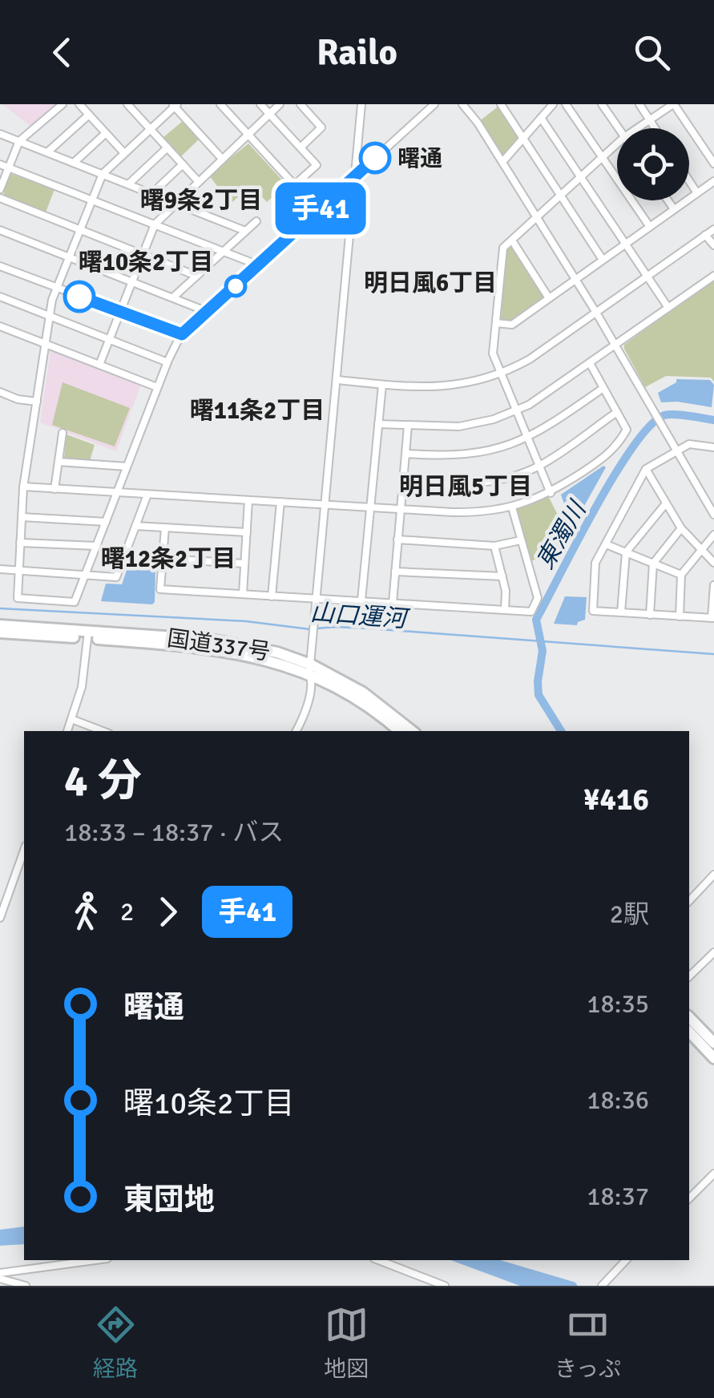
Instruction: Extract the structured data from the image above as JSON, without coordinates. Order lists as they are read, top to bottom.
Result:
{
  "streets": {
    "highway": ["国道337号"]
  },
  "districts": [
    "曙9条2丁目",
    "曙10条2丁目",
    "明日風6丁目",
    "曙11条2丁目",
    "明日風5丁目",
    "曙12条2丁目"
  ],
  "water": ["東濁川", "山口運河"],
  "places": ["曙通"],
  "lines": ["bus line 手41"],
  "page": {
    "header": "Railo",
    "on_map": "手41",
    "heading": ["4 分", "18:33 – 18:37 · バス", "¥416"],
    "legs": ["2", "手41", "2駅"],
    "list": [
      {
        "name": "曙通",
        "value": "18:35"
      },
      {
        "name": "曙10条2丁目",
        "value": "18:36"
      },
      {
        "name": "東団地",
        "value": "18:37"
      }
    ],
    "tabs": ["経路", "地図", "きっぷ"]
  }
}
